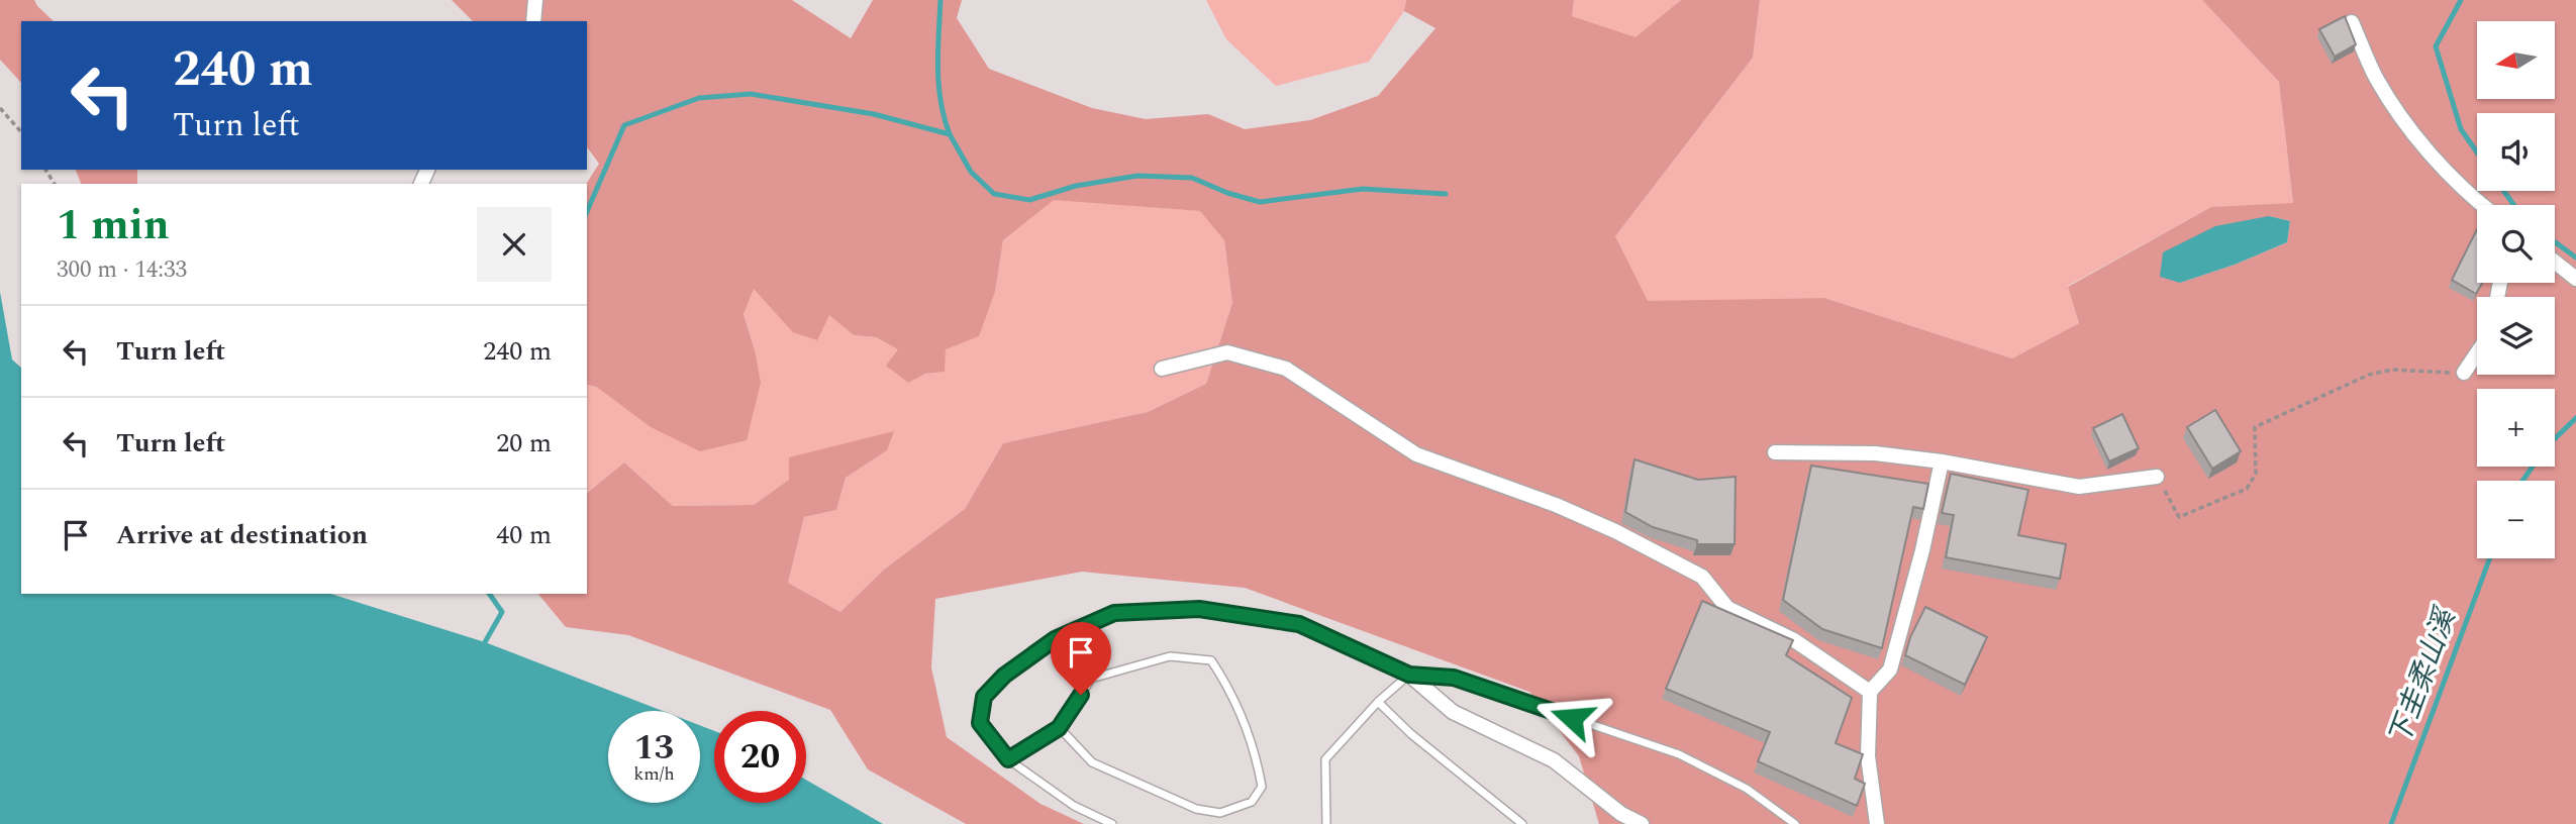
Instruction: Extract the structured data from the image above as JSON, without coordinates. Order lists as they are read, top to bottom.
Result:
{
  "water": ["下圭柔山溪"],
  "north": "left",
  "page": {
    "map_buttons": ["+", "−"],
    "turn": ["240 m", "Turn left"],
    "heading": ["1 min", "300 m · 14:33"],
    "list": [
      {
        "name": "Turn left",
        "value": "240 m"
      },
      {
        "name": "Turn left",
        "value": "20 m"
      },
      {
        "name": "Arrive at destination",
        "value": "40 m"
      }
    ],
    "speed": "13 km/h",
    "limit": "20"
  }
}
